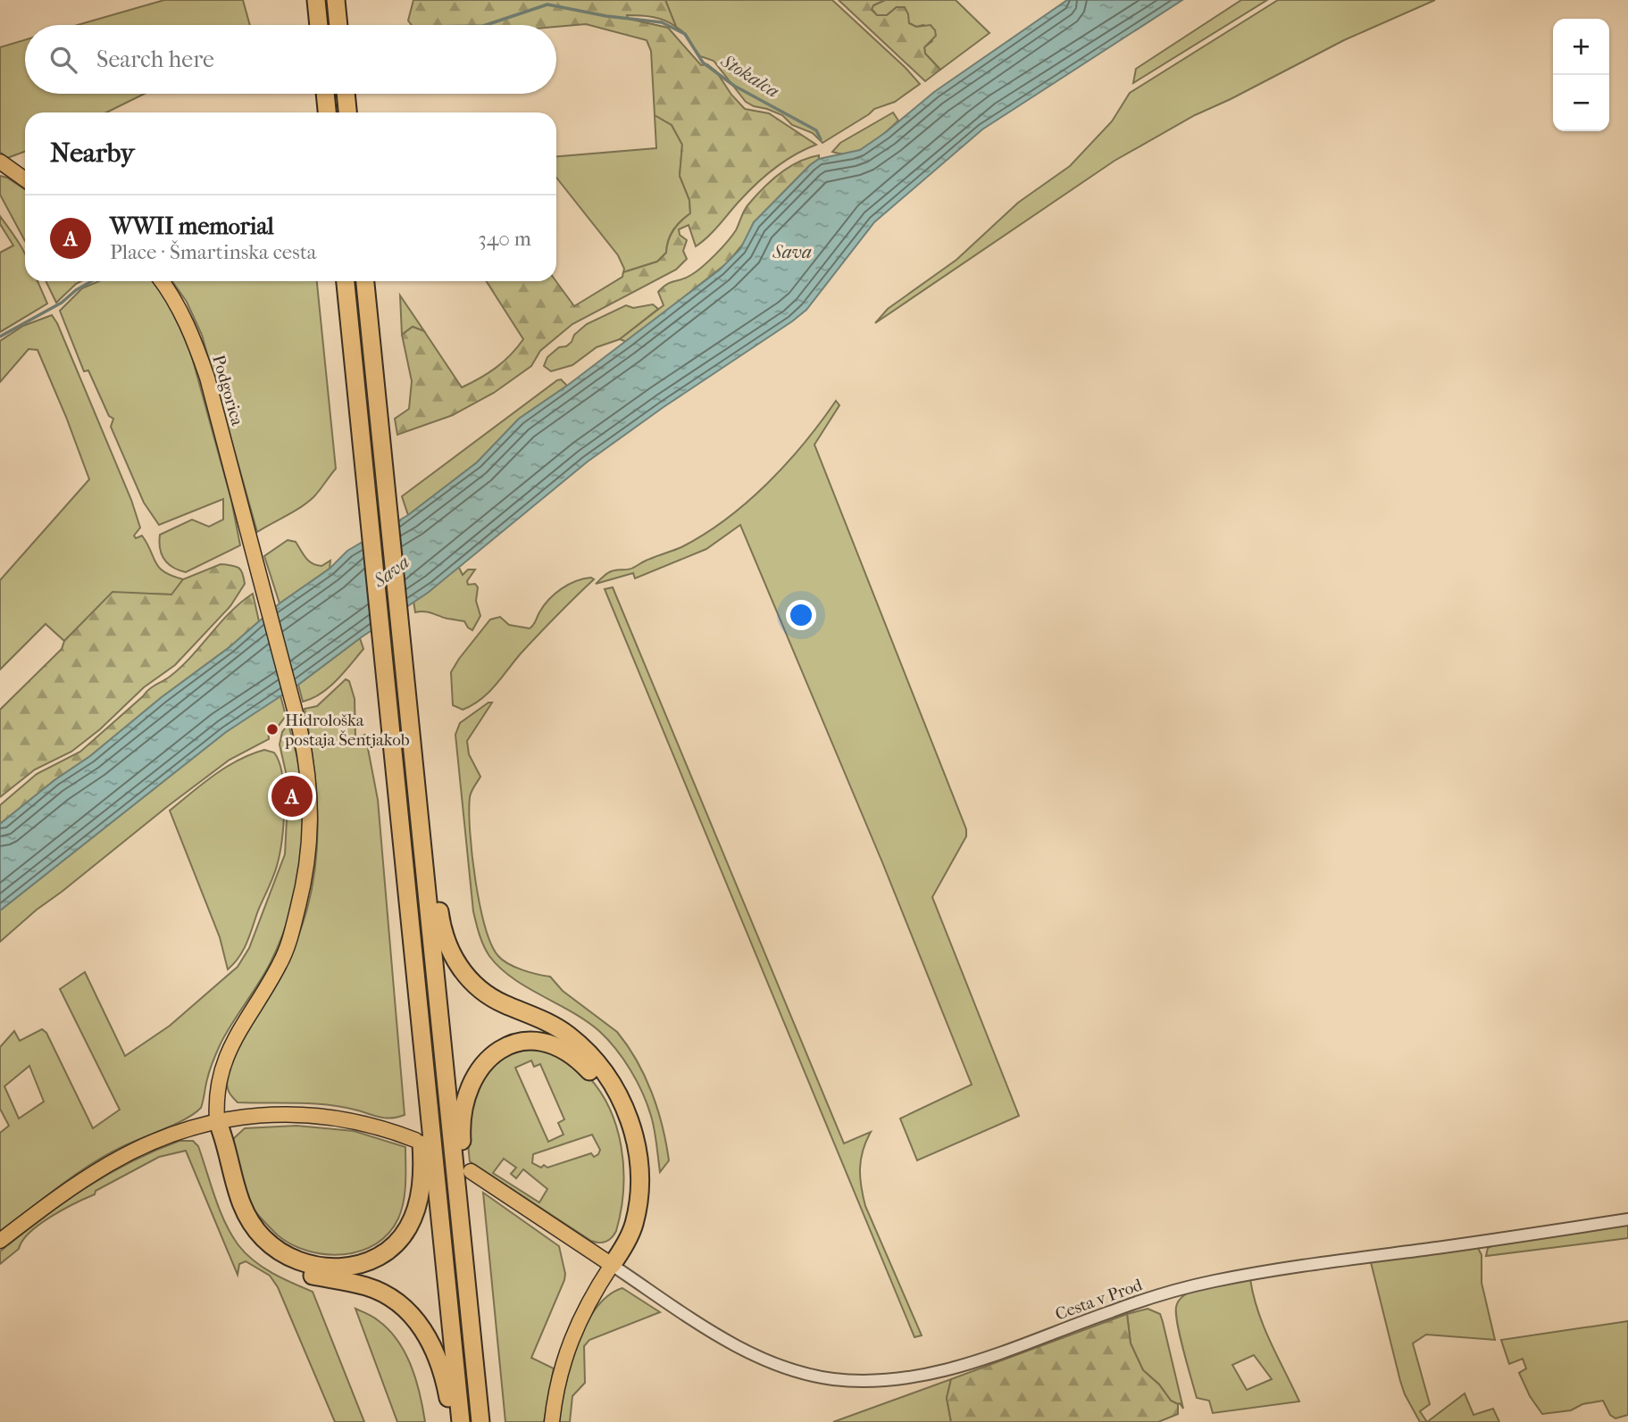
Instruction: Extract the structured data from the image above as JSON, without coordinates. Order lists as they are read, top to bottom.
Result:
{
  "streets": {
    "main road": ["Podgorica"],
    "street": ["Cesta v Prod"]
  },
  "water": ["Stokalca", "Sava"],
  "places": ["Hidrološka postaja Šentjakob"],
  "page": {
    "map_buttons": ["+", "−"],
    "search": "Search here",
    "heading": "Nearby",
    "list": [
      {
        "mark": "A",
        "name": "WWII memorial",
        "note": "Place · Šmartinska cesta",
        "value": "340 m"
      }
    ],
    "pins": "A"
  }
}
